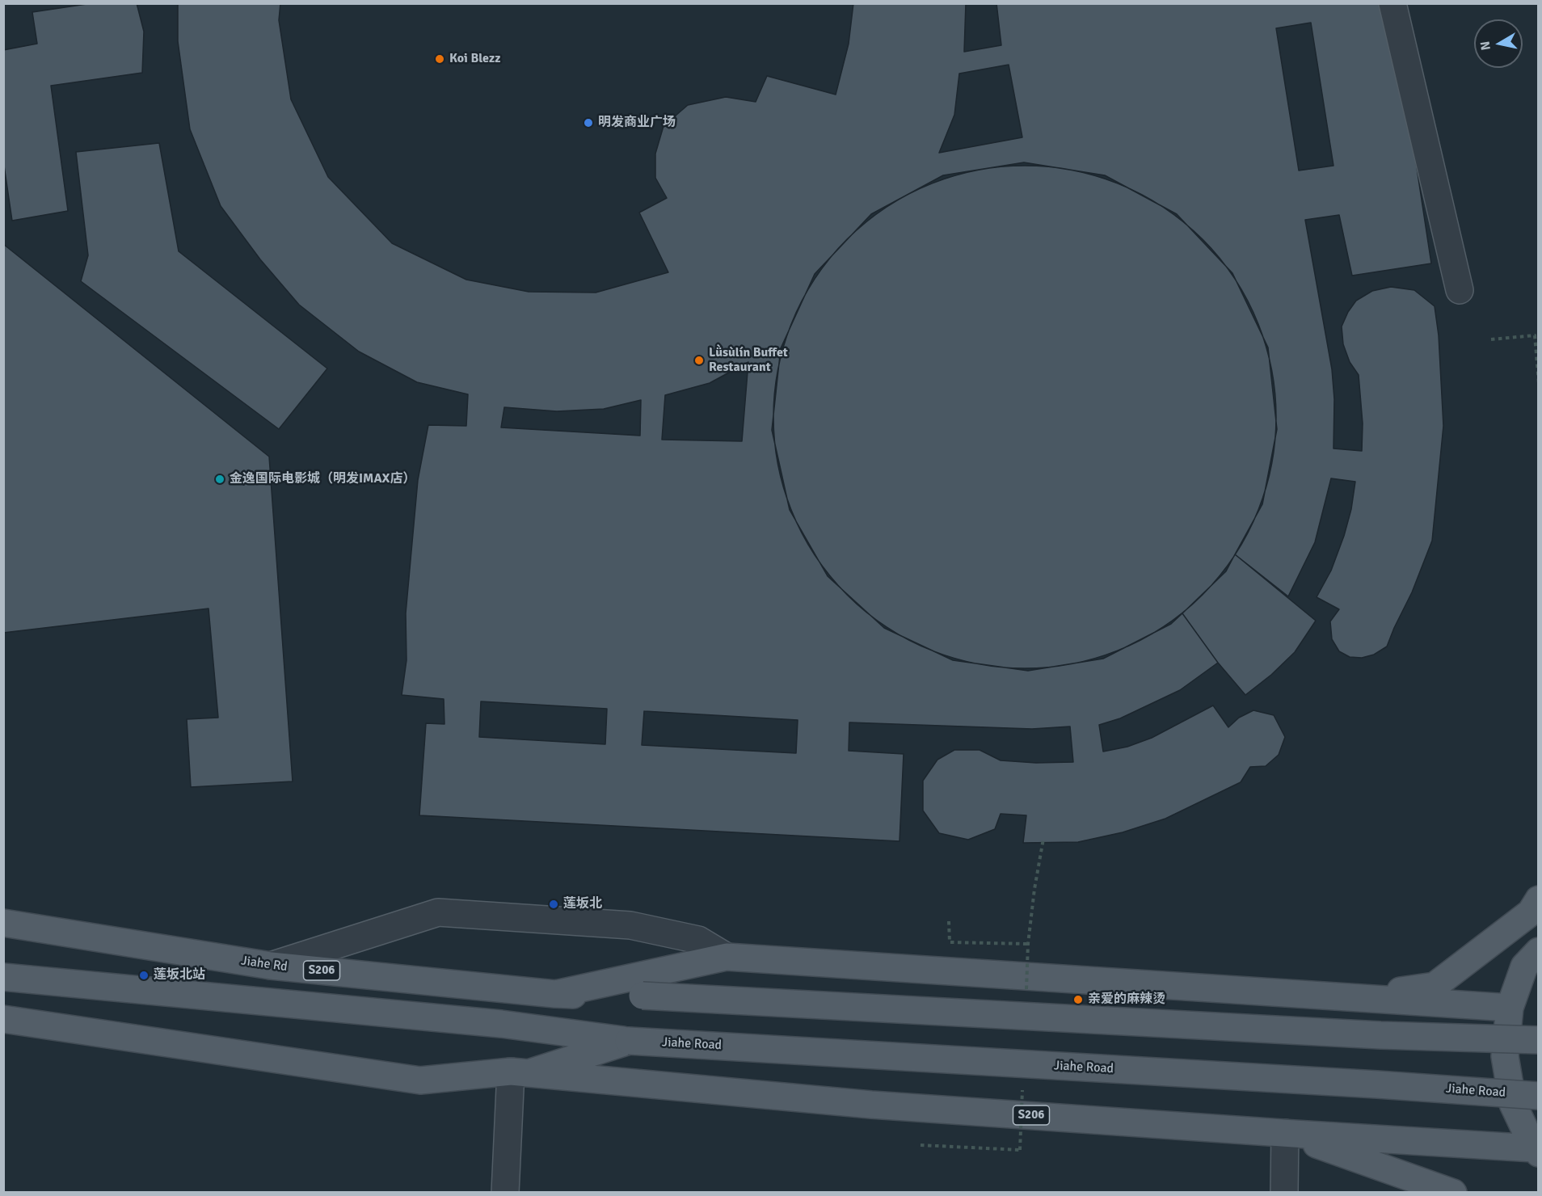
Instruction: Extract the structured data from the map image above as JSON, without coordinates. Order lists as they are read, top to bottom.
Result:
{
  "streets": {
    "main road": ["Jiahe Rd", "S206", "Jiahe Road"]
  },
  "crossings": [
    ["Jiahe Rd", "S206"]
  ],
  "places": [
    "Koi Blezz",
    "明发商业广场",
    "Lǜsùlín Buffet Restaurant",
    "金逸国际电影城（明发IMAX店）",
    "莲坂北",
    "莲坂北站",
    "亲爱的麻辣烫"
  ],
  "north": "left"
}
